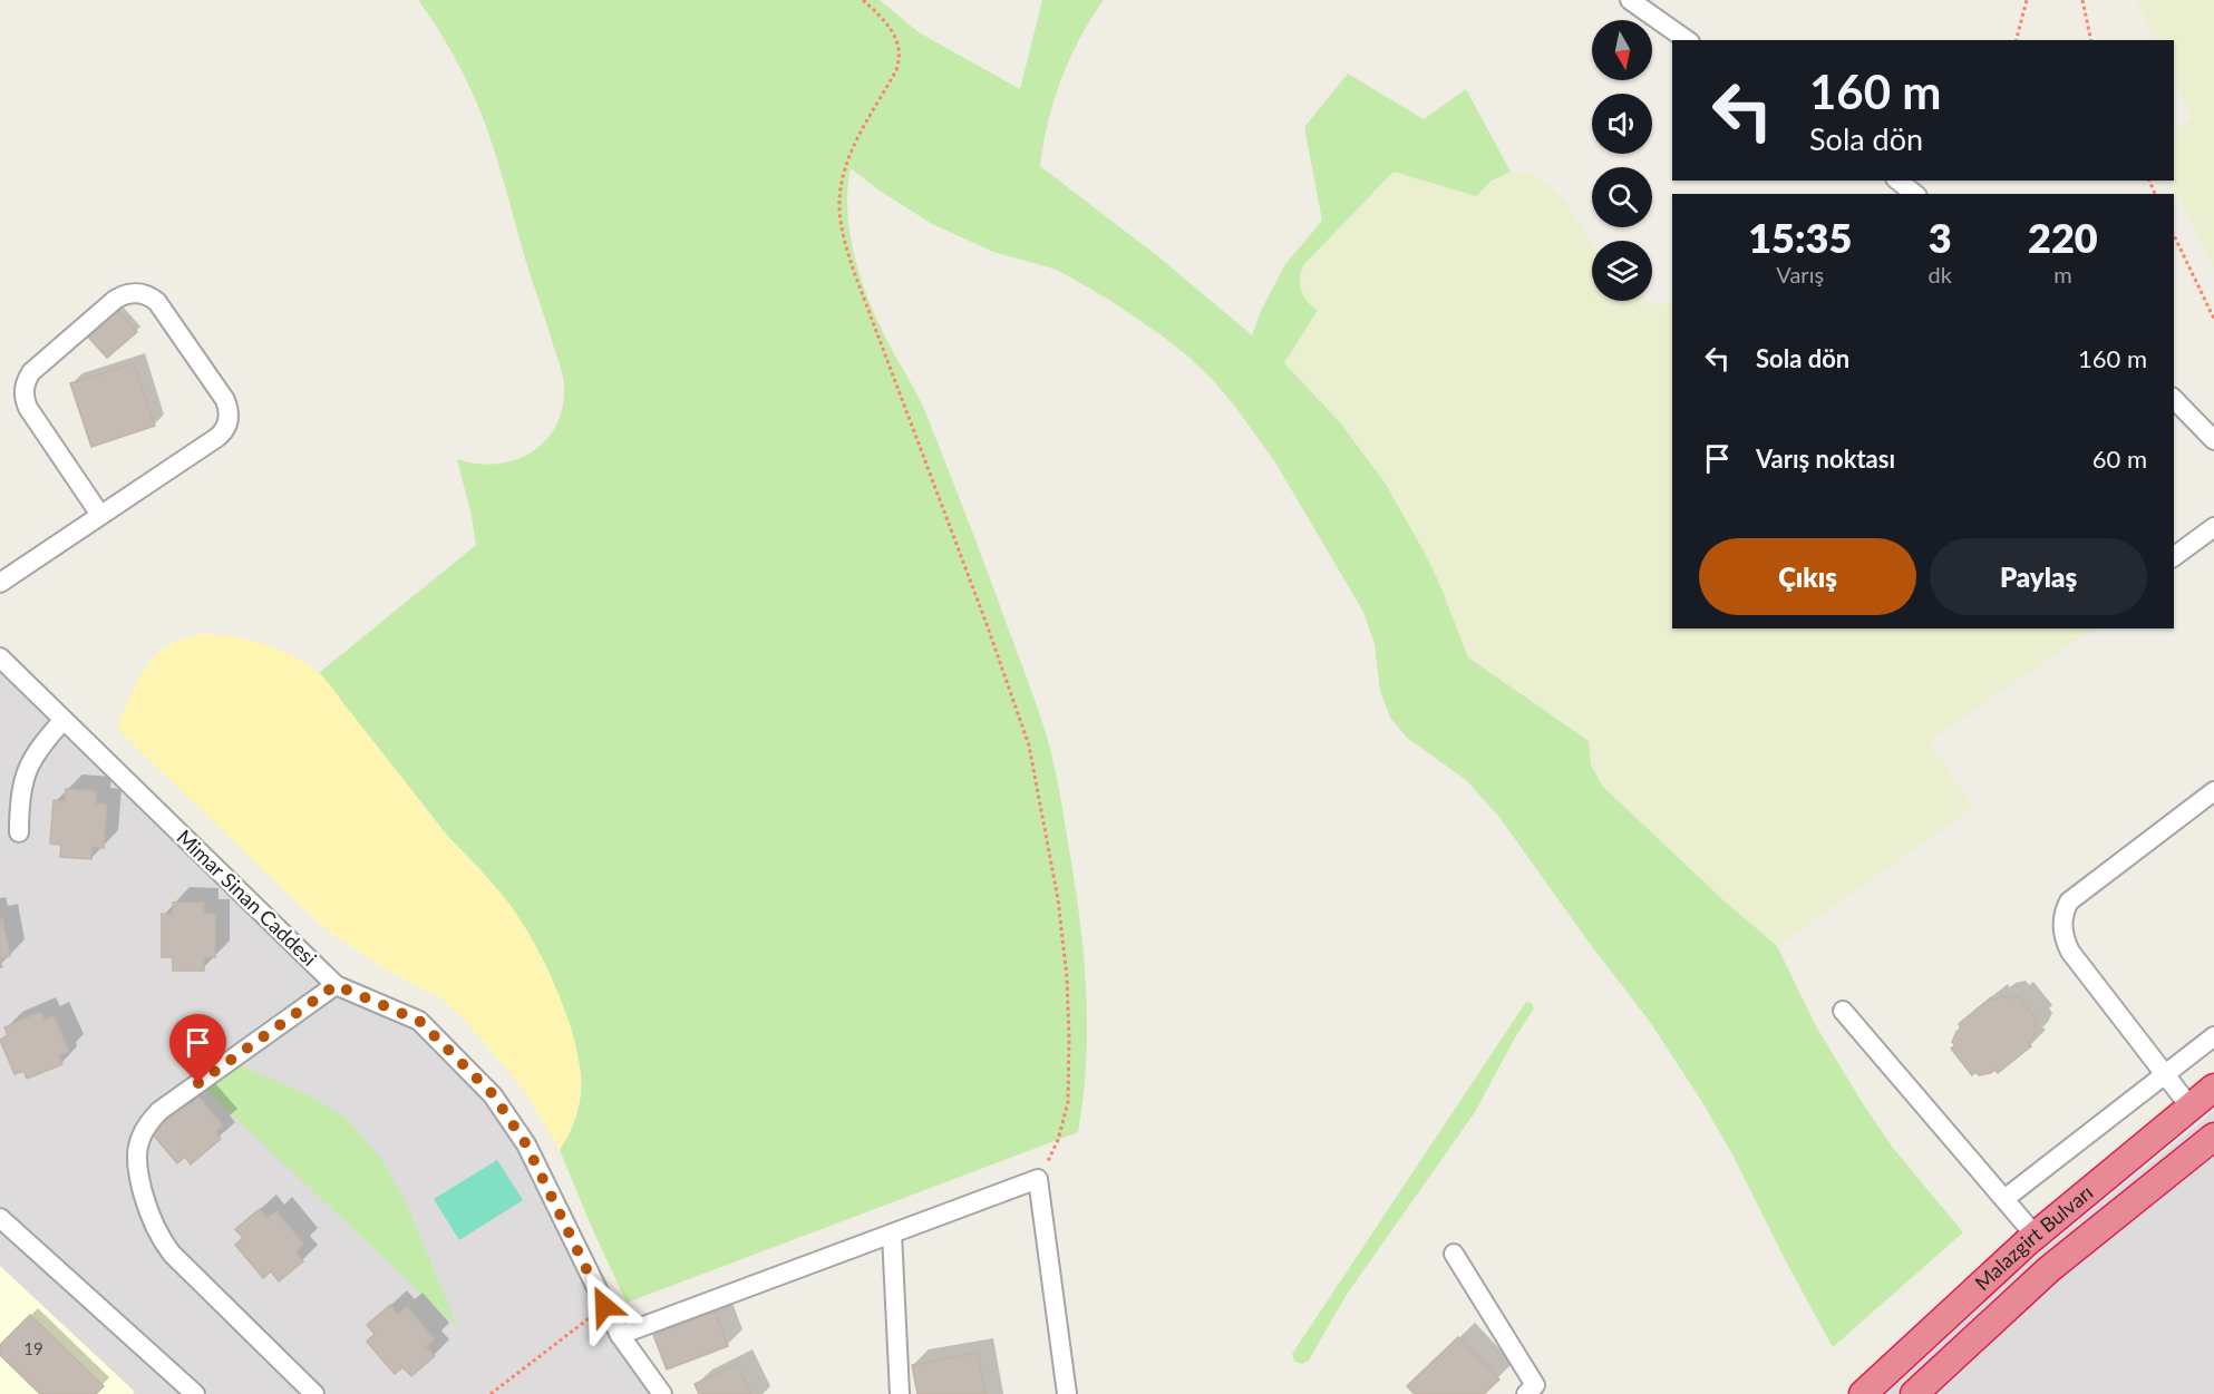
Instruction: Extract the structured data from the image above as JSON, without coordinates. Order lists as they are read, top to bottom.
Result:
{
  "streets": {
    "highway": ["Malazgirt Bulvarı"],
    "street": ["Mimar Sinan Caddesi"]
  },
  "house_numbers": ["19"],
  "north": "bottom",
  "page": {
    "turn": ["160 m", "Sola dön"],
    "eta": [
      "15:35",
      "Varış",
      "3",
      "dk",
      "220",
      "m"
    ],
    "list": [
      {
        "name": "Sola dön",
        "value": "160 m"
      },
      {
        "name": "Varış noktası",
        "value": "60 m"
      }
    ],
    "buttons": ["Çıkış", "Paylaş"]
  }
}
